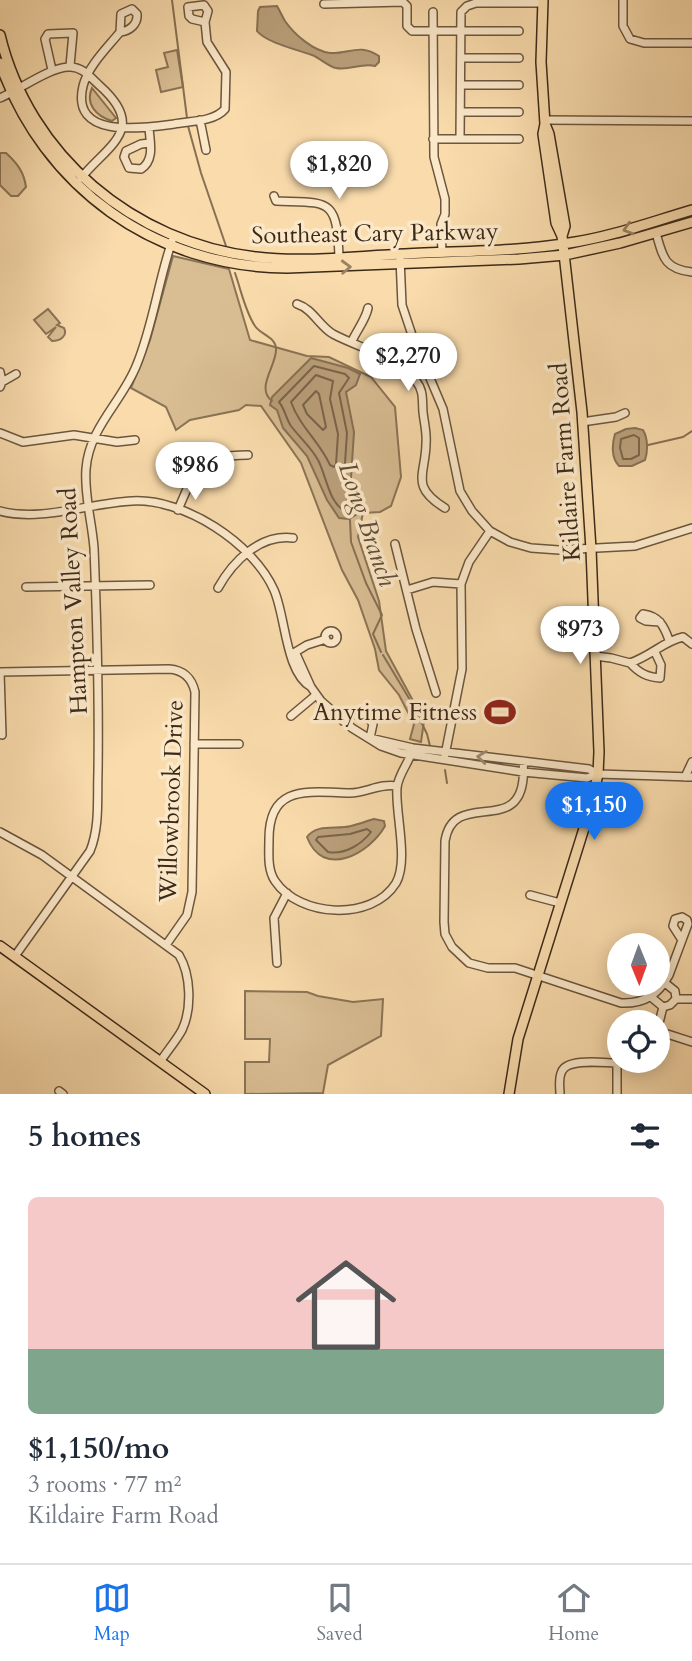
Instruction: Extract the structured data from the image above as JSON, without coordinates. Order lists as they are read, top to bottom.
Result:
{
  "streets": {
    "main road": ["Southeast Cary Parkway", "Kildaire Farm Road"],
    "street": ["Hampton Valley Road", "Willowbrook Drive"]
  },
  "crossings": [
    ["Southeast Cary Parkway", "Kildaire Farm Road"],
    ["Southeast Cary Parkway", "Hampton Valley Road"],
    ["Hampton Valley Road", "Willowbrook Drive"]
  ],
  "water": ["Long Branch"],
  "places": {
    "sports": ["Anytime Fitness"]
  },
  "north": "bottom",
  "page": {
    "price": [
      "$1,820",
      "$2,270",
      "$986",
      "$973",
      "$1,150"
    ],
    "heading": "5 homes",
    "list": [
      {
        "name": "$1,150/mo",
        "note": "3 rooms · 77 m² · Kildaire Farm Road"
      }
    ],
    "tabs": ["Map", "Saved", "Home"]
  }
}
